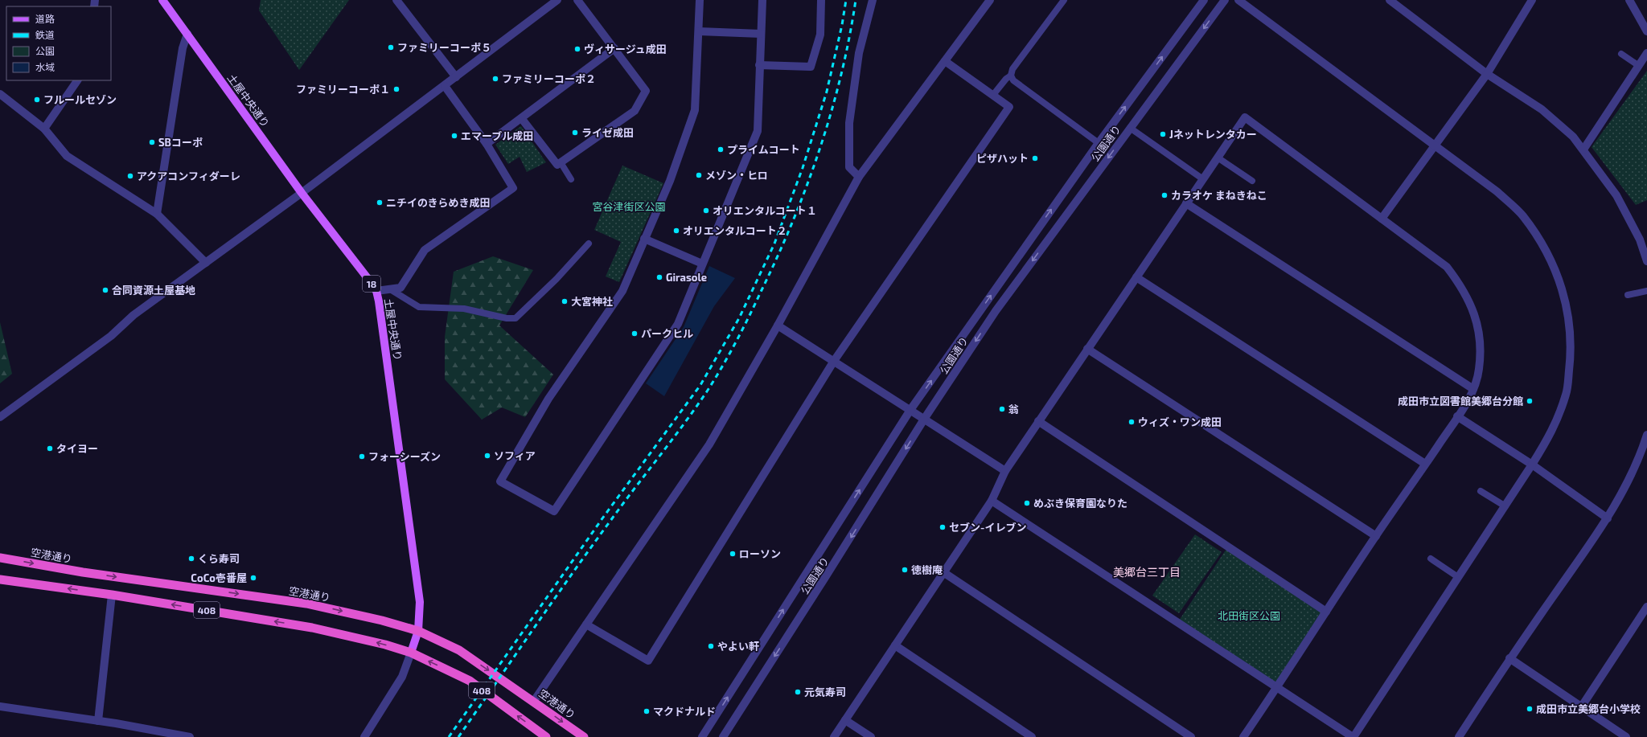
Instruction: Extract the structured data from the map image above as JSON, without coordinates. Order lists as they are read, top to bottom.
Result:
{
  "streets": {
    "highway": ["空港通り", "408"],
    "main road": ["土屋中央通り", "18"],
    "street": ["公園通り"]
  },
  "crossings": [
    ["土屋中央通り", "空港通り"],
    ["土屋中央通り", "408"]
  ],
  "districts": ["美郷台三丁目"],
  "parks": ["宮谷津街区公園", "北田街区公園"],
  "places": [
    "ファミリーコーポ５",
    "ヴィサージュ成田",
    "ファミリーコーポ２",
    "ファミリーコーポ１",
    "フルールセゾン",
    "ライゼ成田",
    "Jネットレンタカー",
    "エマーブル成田",
    "SBコーポ",
    "プライムコート",
    "ピザハット",
    "メゾン・ヒロ",
    "アクアコンフィダーレ",
    "カラオケ まねきねこ",
    "ニチイのきらめき成田",
    "オリエンタルコート１",
    "オリエンタルコート２",
    "Girasole",
    "合同資源土屋基地",
    "大宮神社",
    "パークヒル",
    "成田市立図書館美郷台分館",
    "翁",
    "ウィズ・ワン成田",
    "タイヨー",
    "ソフィア",
    "フォーシーズン",
    "めぶき保育園なりた",
    "セブン-イレブン",
    "ローソン",
    "くら寿司",
    "徳樹庵",
    "CoCo壱番屋",
    "やよい軒",
    "元気寿司",
    "成田市立美郷台小学校",
    "マクドナルド"
  ],
  "legend": [
    "道路",
    "鉄道",
    "公園",
    "水域"
  ]
}
